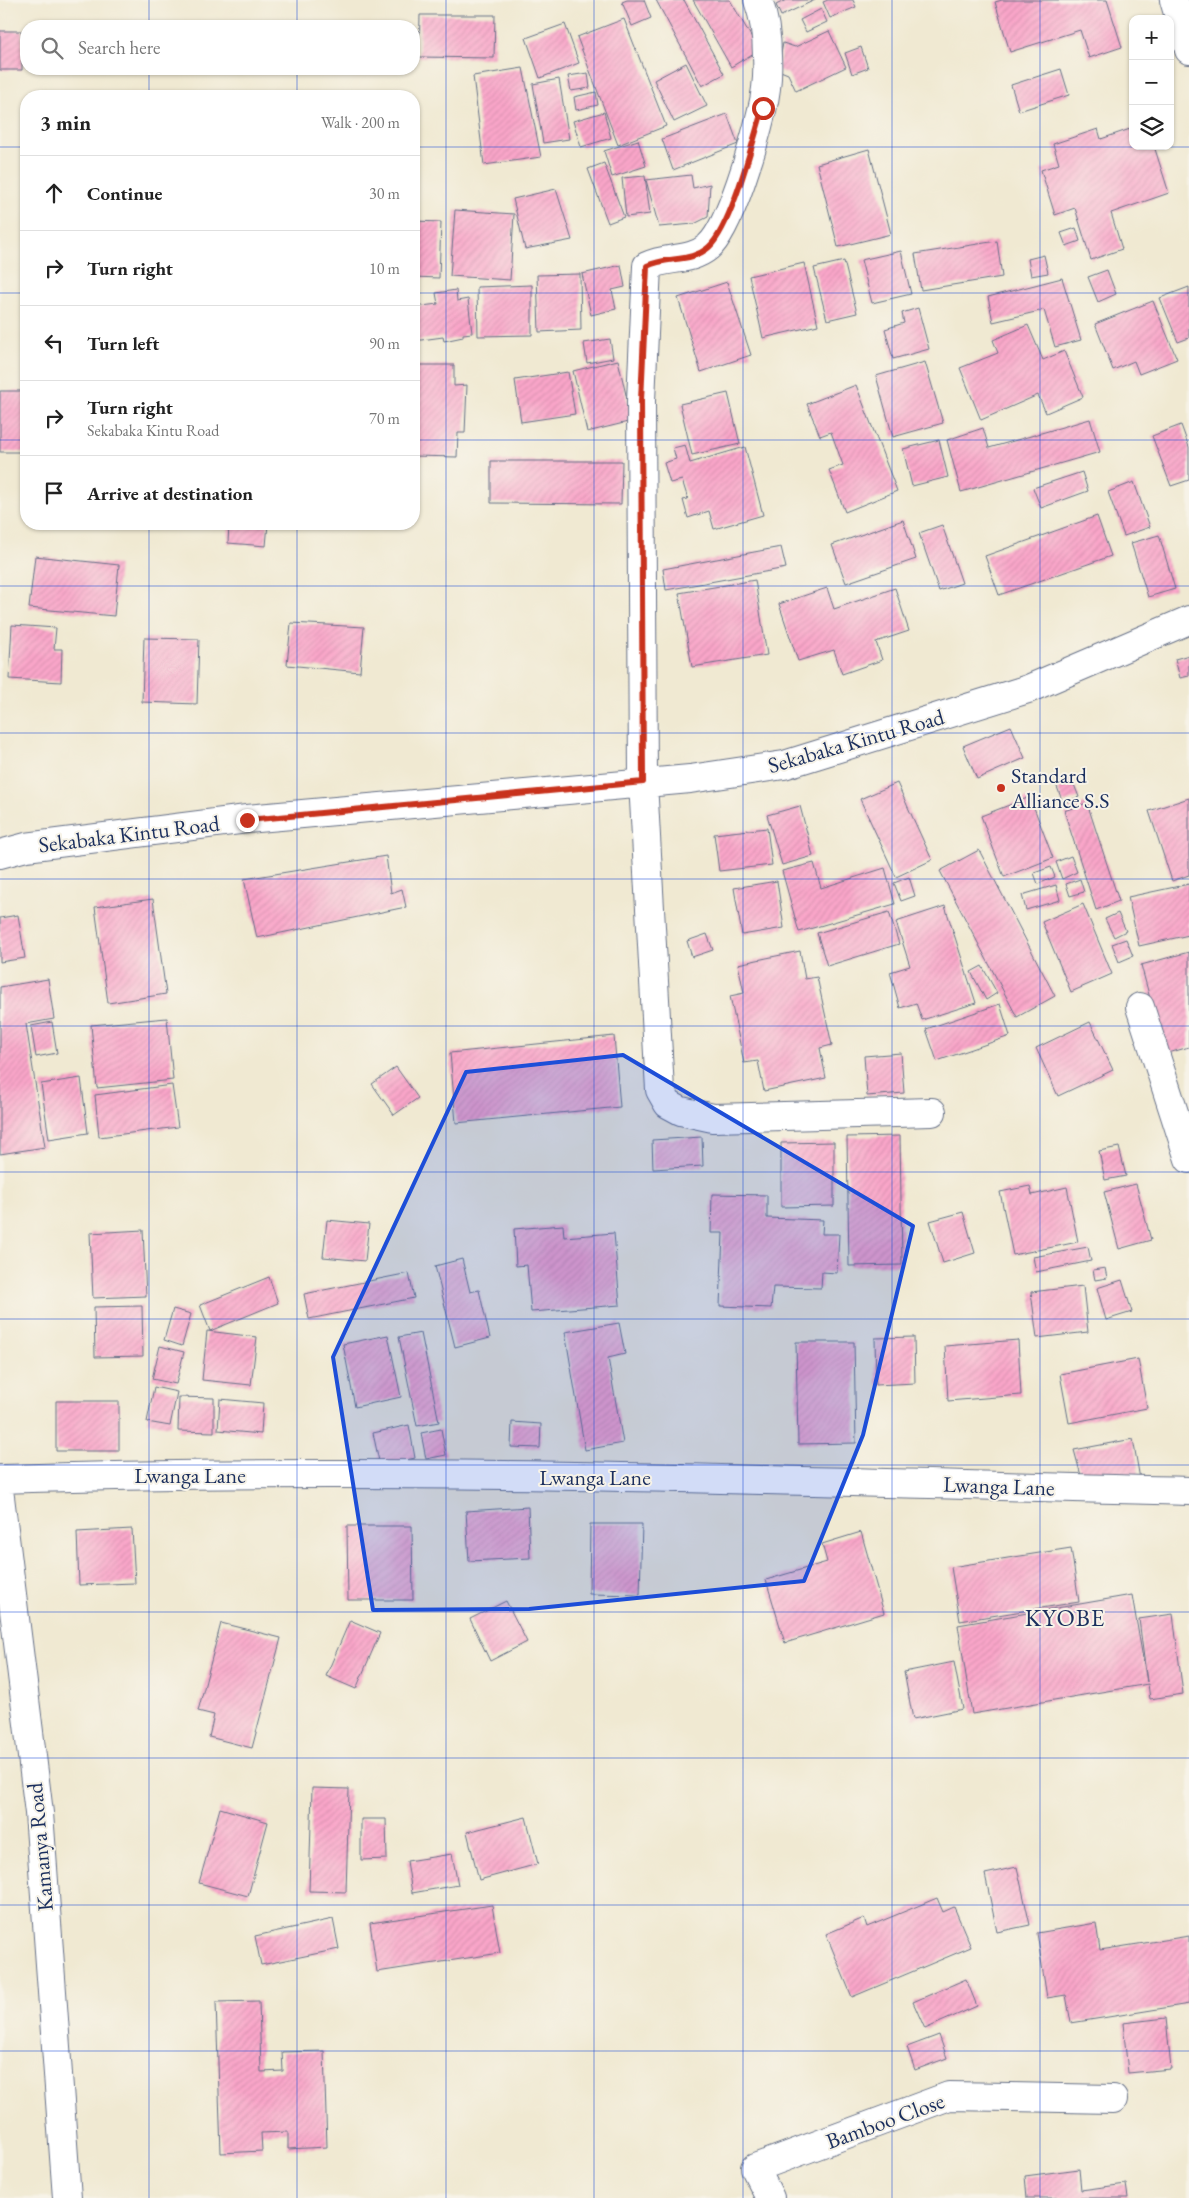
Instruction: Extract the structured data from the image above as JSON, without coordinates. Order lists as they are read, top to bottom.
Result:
{
  "streets": {
    "street": [
      "Sekabaka Kintu Road",
      "Lwanga Lane",
      "Kamanya Road",
      "Bamboo Close"
    ]
  },
  "districts": ["KYOBE"],
  "places": ["Standard Alliance S.S"],
  "page": {
    "map_buttons": ["+", "−"],
    "search": "Search here",
    "heading": ["3 min", "Walk · 200 m"],
    "list": [
      ["Continue", "30 m"],
      ["Turn right", "10 m"],
      ["Turn left", "90 m"],
      ["Turn right", "Sekabaka Kintu Road", "70 m"],
      "Arrive at destination"
    ]
  }
}
